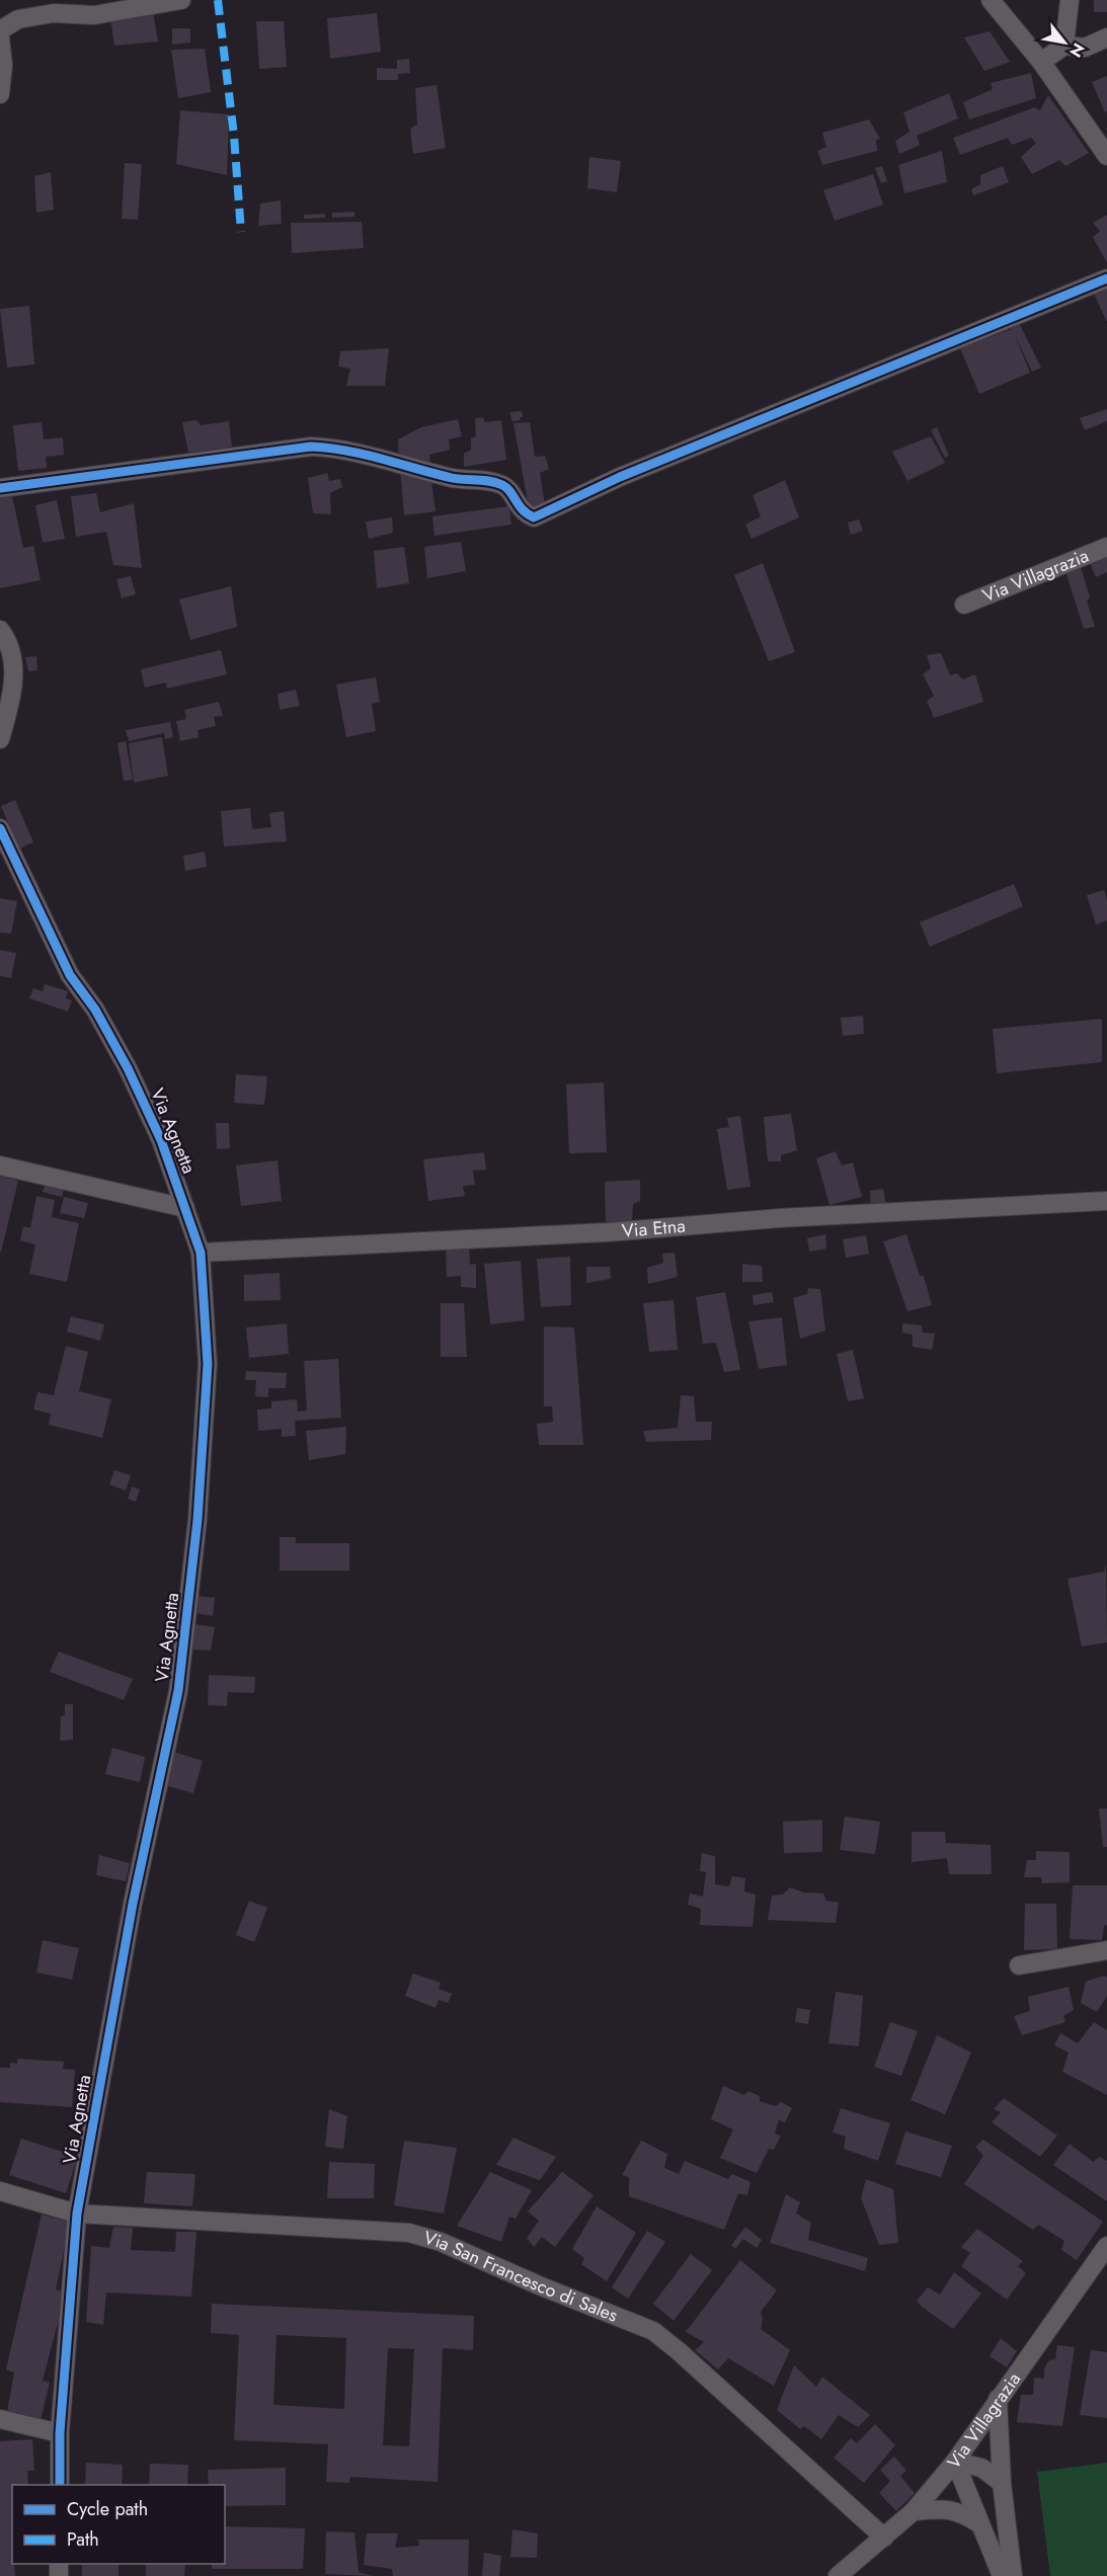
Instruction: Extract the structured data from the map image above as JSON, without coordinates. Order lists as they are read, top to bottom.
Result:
{
  "streets": {
    "street": [
      "Via Villagrazia",
      "Via Agnetta",
      "Via Etna",
      "Via San Francesco di Sales"
    ]
  },
  "crossings": [
    ["Via Villagrazia", "Via San Francesco di Sales"],
    ["Via Agnetta", "Via Etna"],
    ["Via Agnetta", "Via San Francesco di Sales"]
  ],
  "legend": ["Cycle path", "Path"],
  "north": "bottom right"
}
